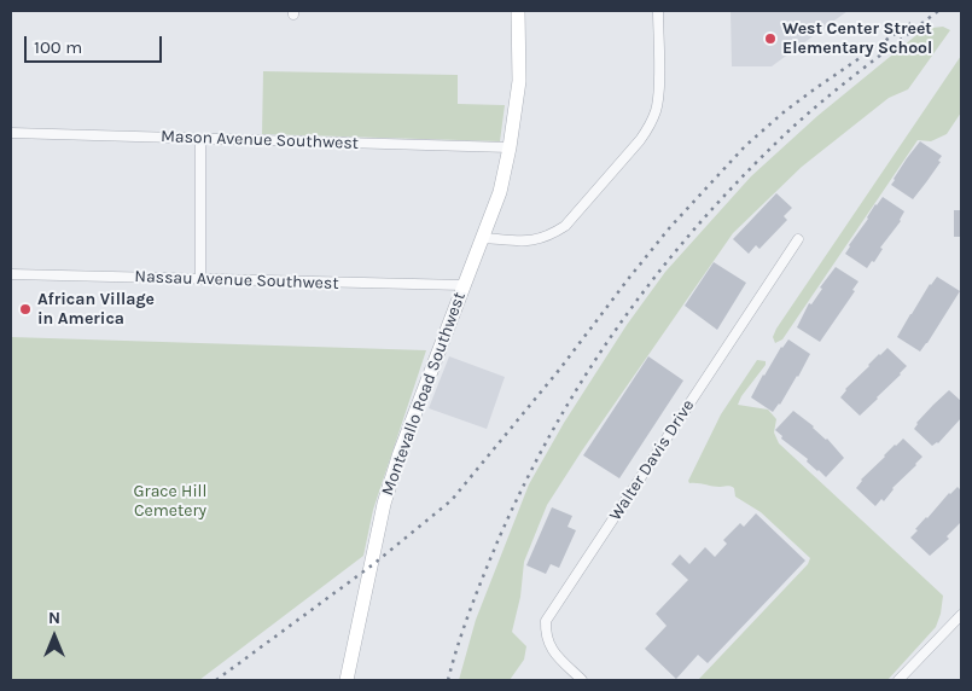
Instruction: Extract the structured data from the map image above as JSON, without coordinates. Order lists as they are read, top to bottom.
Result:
{
  "streets": {
    "main road": ["Montevallo Road Southwest"],
    "street": ["Mason Avenue Southwest", "Nassau Avenue Southwest", "Walter Davis Drive"]
  },
  "crossings": [
    ["Mason Avenue Southwest", "Montevallo Road Southwest"],
    ["Nassau Avenue Southwest", "Montevallo Road Southwest"]
  ],
  "parks": ["Grace Hill Cemetery"],
  "places": ["West Center Street Elementary School", "African Village in America"],
  "scale_bar": "100 m",
  "north": "top"
}
